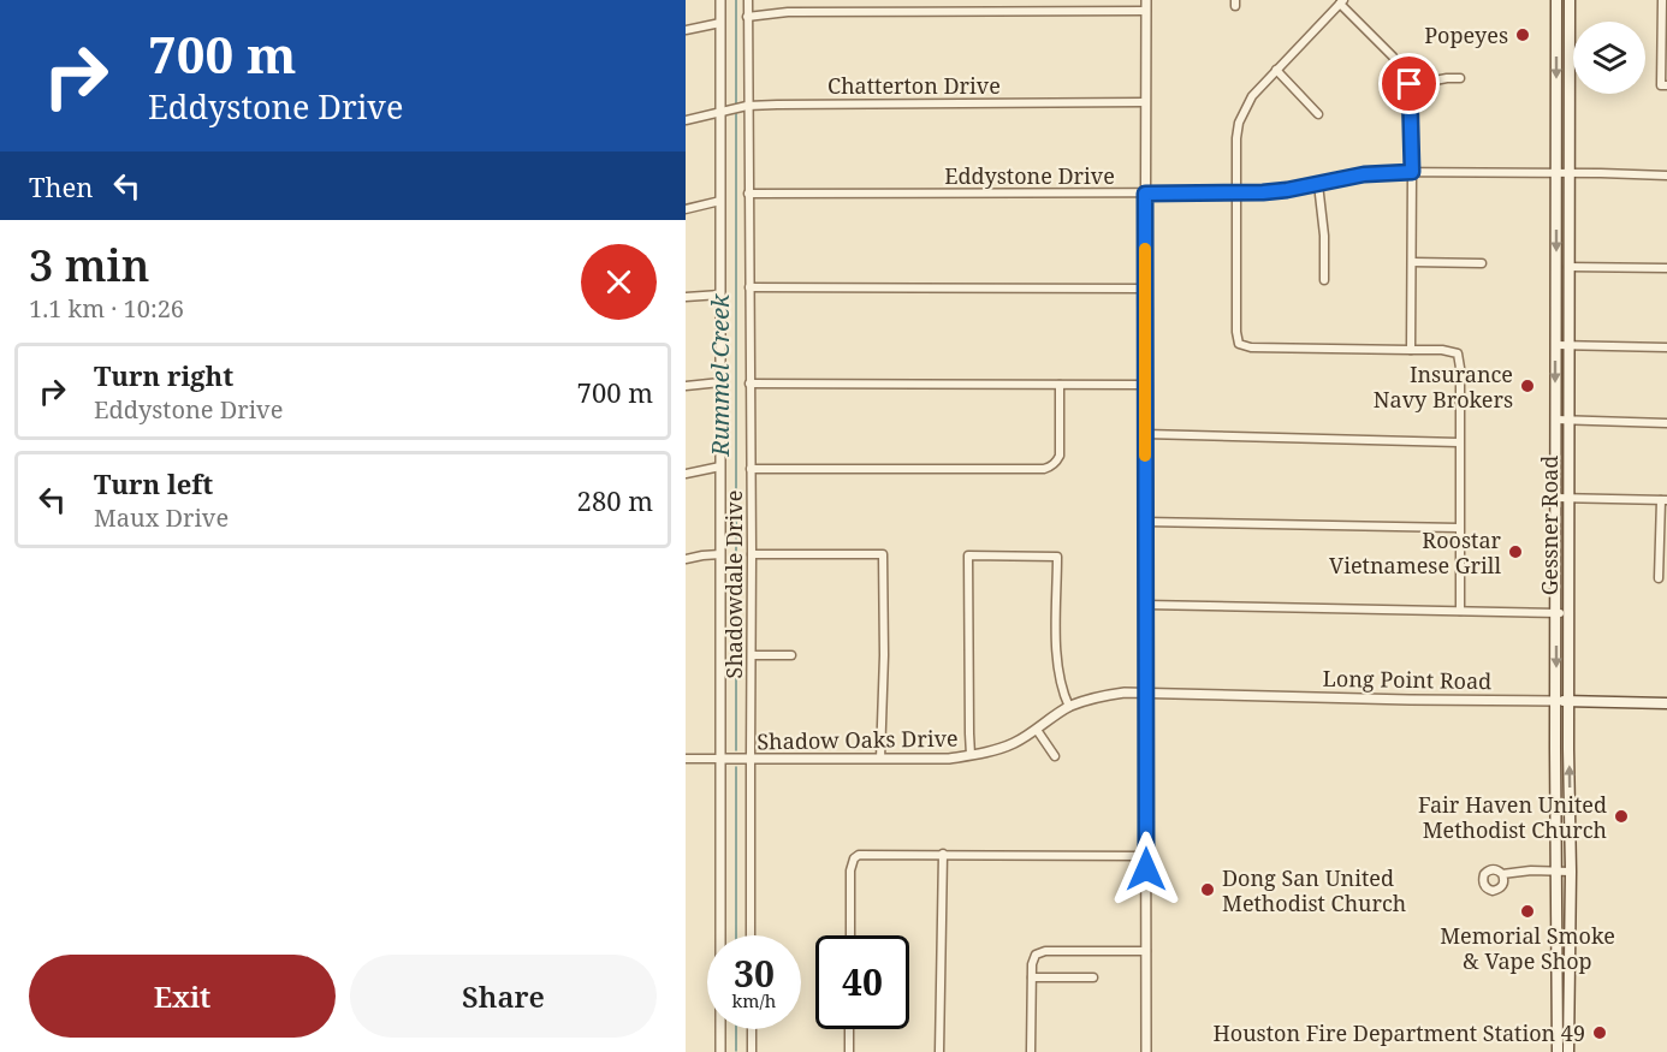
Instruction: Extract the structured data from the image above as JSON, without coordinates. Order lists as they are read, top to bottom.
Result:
{
  "streets": {
    "main road": ["Gessner Road", "Long Point Road"],
    "street": [
      "Chatterton Drive",
      "Eddystone Drive",
      "Shadowdale Drive",
      "Shadow Oaks Drive"
    ]
  },
  "crossings": [
    ["Chatterton Drive", "Shadowdale Drive"],
    ["Eddystone Drive", "Gessner Road"],
    ["Eddystone Drive", "Shadowdale Drive"],
    ["Gessner Road", "Long Point Road"],
    ["Shadowdale Drive", "Shadow Oaks Drive"],
    ["Long Point Road", "Shadow Oaks Drive"]
  ],
  "water": ["Rummel Creek"],
  "places": [
    "Popeyes",
    "Insurance Navy Brokers",
    "Roostar Vietnamese Grill",
    "Fair Haven United Methodist Church",
    "Dong San United Methodist Church",
    "Memorial Smoke & Vape Shop",
    "Houston Fire Department Station 49"
  ],
  "page": {
    "turn": ["700 m", "Eddystone Drive"],
    "then": "Then",
    "heading": ["3 min", "1.1 km · 10:26"],
    "list": [
      {
        "name": "Turn right",
        "note": "Eddystone Drive",
        "value": "700 m"
      },
      {
        "name": "Turn left",
        "note": "Maux Drive",
        "value": "280 m"
      }
    ],
    "speed": "30 km/h",
    "limit": "40",
    "buttons": ["Exit", "Share"]
  }
}
